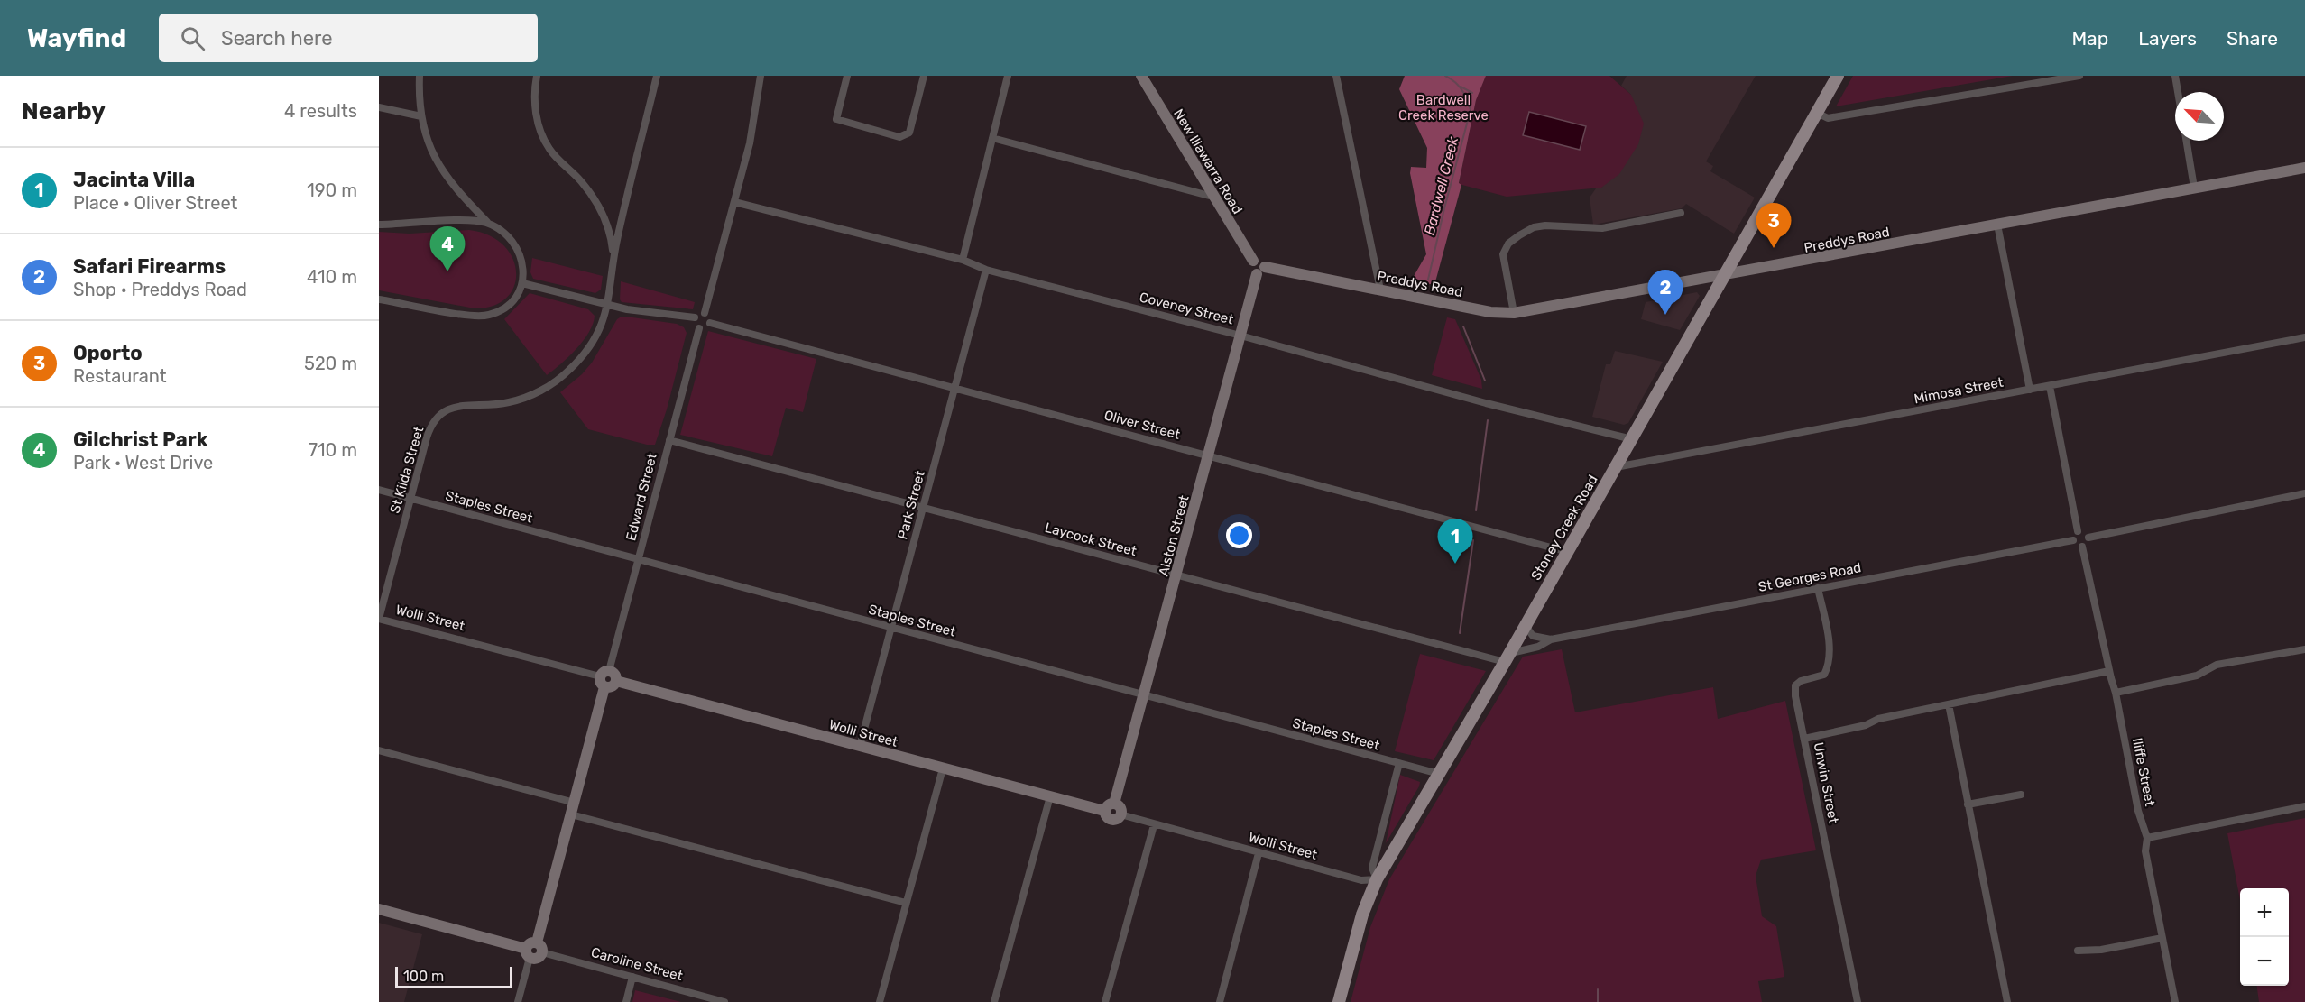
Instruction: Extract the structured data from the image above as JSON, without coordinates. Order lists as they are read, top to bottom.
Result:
{
  "streets": {
    "main road": ["Stoney Creek Road"],
    "street": [
      "New Illawarra Road",
      "Preddys Road",
      "Coveney Street",
      "Mimosa Street",
      "Oliver Street",
      "St Kilda Street",
      "Edward Street",
      "Park Street",
      "Staples Street",
      "Alston Street",
      "Laycock Street",
      "St Georges Road",
      "Wolli Street",
      "Iliffe Street",
      "Unwin Street",
      "Caroline Street"
    ]
  },
  "crossings": [
    ["New Illawarra Road", "Preddys Road"],
    ["Preddys Road", "Stoney Creek Road"],
    ["Preddys Road", "Alston Street"],
    ["Coveney Street", "Park Street"],
    ["Coveney Street", "Stoney Creek Road"],
    ["Coveney Street", "Alston Street"],
    ["Mimosa Street", "Stoney Creek Road"],
    ["Oliver Street", "Edward Street"],
    ["Oliver Street", "Park Street"],
    ["Oliver Street", "Stoney Creek Road"],
    ["Oliver Street", "Alston Street"],
    ["St Kilda Street", "Staples Street"],
    ["St Kilda Street", "Wolli Street"],
    ["Edward Street", "Staples Street"],
    ["Edward Street", "Laycock Street"],
    ["Edward Street", "Wolli Street"],
    ["Edward Street", "Caroline Street"],
    ["Park Street", "Staples Street"],
    ["Park Street", "Laycock Street"],
    ["Park Street", "Wolli Street"],
    ["Staples Street", "Stoney Creek Road"],
    ["Staples Street", "Alston Street"],
    ["Stoney Creek Road", "Laycock Street"],
    ["Stoney Creek Road", "St Georges Road"],
    ["Stoney Creek Road", "Wolli Street"],
    ["Alston Street", "Laycock Street"],
    ["Alston Street", "Wolli Street"],
    ["Laycock Street", "St Georges Road"],
    ["St Georges Road", "Iliffe Street"],
    ["St Georges Road", "Unwin Street"]
  ],
  "water": ["Bardwell Creek"],
  "parks": ["Bardwell Creek Reserve"],
  "scale_bar": "100 m",
  "north": "top left",
  "page": {
    "header": "Wayfind",
    "search": "Search here",
    "nav": ["Map", "Layers", "Share"],
    "heading": ["Nearby", "4 results"],
    "list": [
      {
        "mark": "1",
        "name": "Jacinta Villa",
        "note": "Place · Oliver Street",
        "value": "190 m"
      },
      {
        "mark": "2",
        "name": "Safari Firearms",
        "note": "Shop · Preddys Road",
        "value": "410 m"
      },
      {
        "mark": "3",
        "name": "Oporto",
        "note": "Restaurant",
        "value": "520 m"
      },
      {
        "mark": "4",
        "name": "Gilchrist Park",
        "note": "Park · West Drive",
        "value": "710 m"
      }
    ],
    "pins": [
      "3",
      "4",
      "2",
      "1"
    ],
    "map_buttons": ["+", "−"],
    "scale": "100 m"
  }
}
